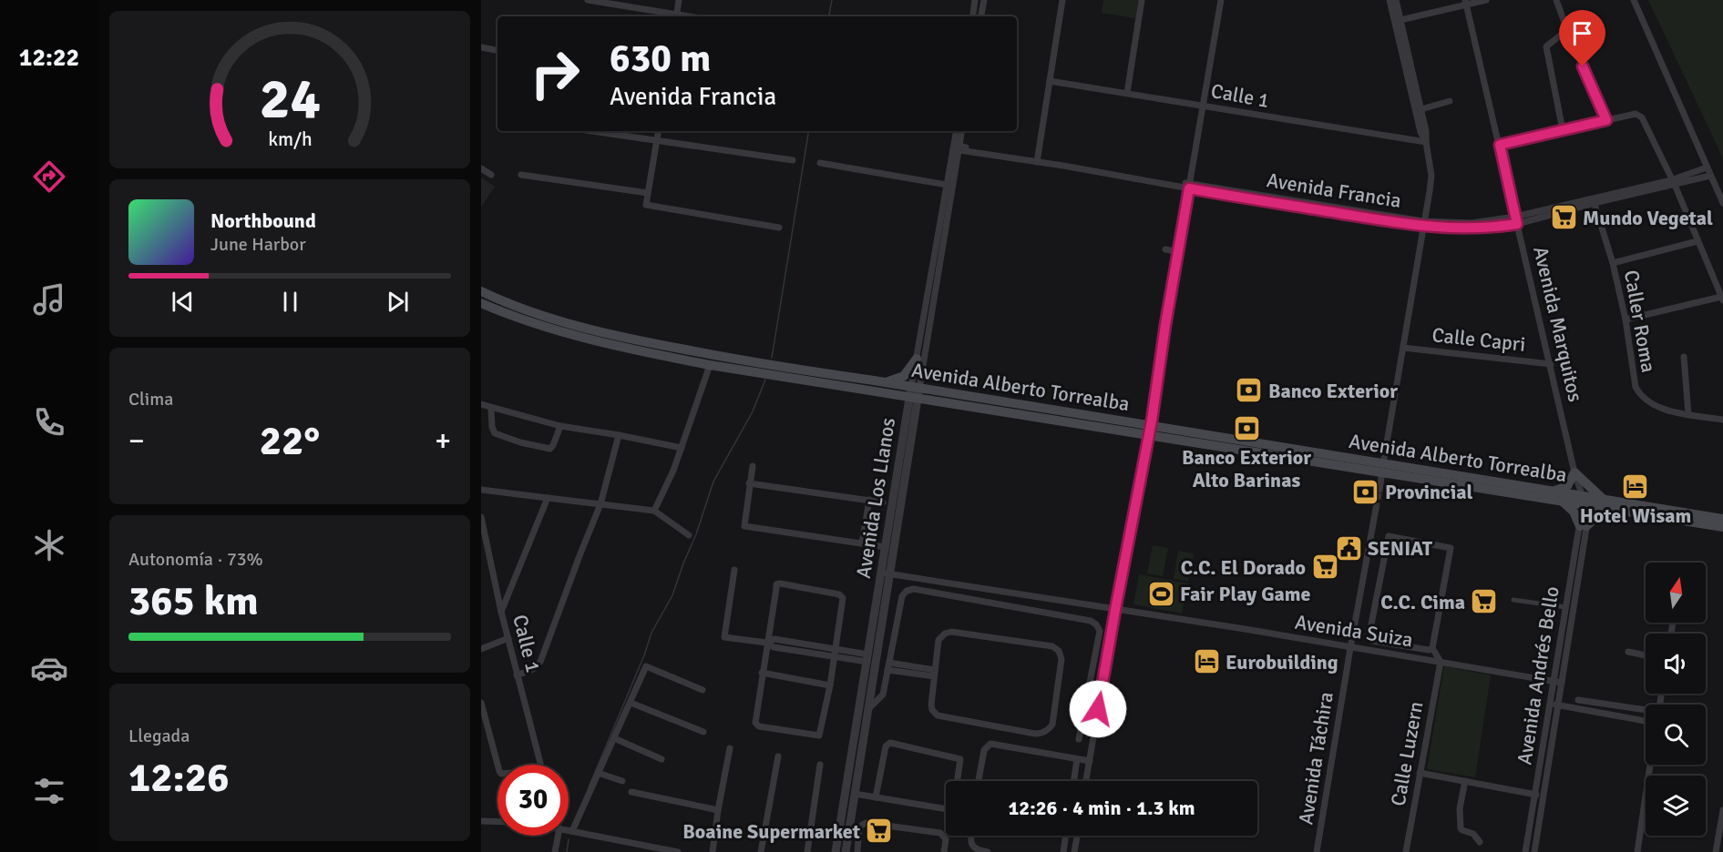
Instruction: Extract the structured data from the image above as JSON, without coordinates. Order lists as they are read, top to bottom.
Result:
{
  "streets": {
    "main road": ["Avenida Alberto Torrealba"],
    "street": [
      "Calle 1",
      "Avenida Francia",
      "Caller Roma",
      "Avenida Marquitos",
      "Calle Capri",
      "Avenida Los Llanos",
      "Avenida Suiza",
      "Avenida Andrés Bello",
      "Calle Luzern",
      "Avenida Táchira"
    ]
  },
  "crossings": [
    ["Avenida Francia", "Caller Roma"],
    ["Avenida Francia", "Avenida Marquitos"],
    ["Avenida Francia", "Avenida Los Llanos"],
    ["Avenida Marquitos", "Calle Capri"],
    ["Avenida Marquitos", "Avenida Alberto Torrealba"],
    ["Avenida Marquitos", "Avenida Andrés Bello"],
    ["Avenida Alberto Torrealba", "Avenida Los Llanos"],
    ["Avenida Alberto Torrealba", "Avenida Andrés Bello"],
    ["Avenida Los Llanos", "Avenida Suiza"],
    ["Avenida Suiza", "Avenida Andrés Bello"],
    ["Avenida Suiza", "Calle Luzern"],
    ["Avenida Suiza", "Avenida Táchira"]
  ],
  "places": {
    "supermarket": [
      "Mundo Vegetal",
      "C.C. El Dorado",
      "C.C. Cima",
      "Boaine Supermarket"
    ],
    "bank": ["Banco Exterior", "Banco Exterior Alto Barinas", "Provincial"],
    "hotel": ["Hotel Wisam", "Eurobuilding"],
    "public building": ["SENIAT"],
    "sports": ["Fair Play Game"]
  },
  "north": "top",
  "page": {
    "tabs": "12:22",
    "turn": ["630 m", "Avenida Francia"],
    "song": ["Northbound", "June Harbor"],
    "tile": [
      "Clima",
      ["Autonomía · 73%", "365 km"],
      ["Llegada", "12:26"]
    ],
    "heat": ["−", "22°", "+"],
    "limit": "30",
    "trip": "12:26 · 4 min · 1.3 km",
    "gauge": ["24", "km/h"]
  }
}
